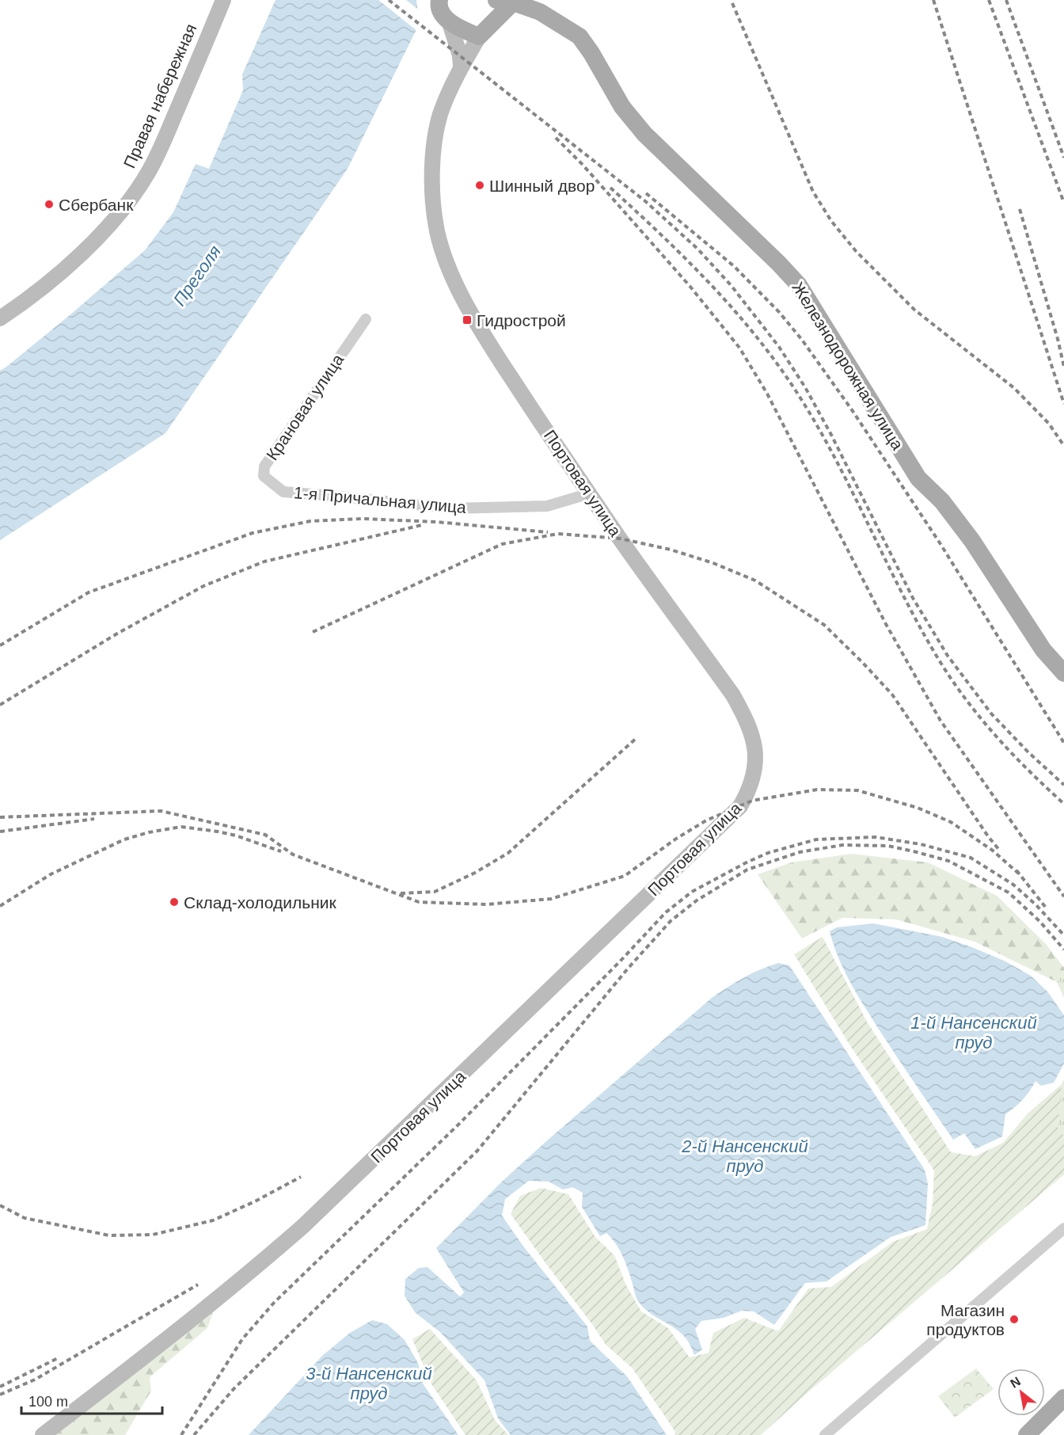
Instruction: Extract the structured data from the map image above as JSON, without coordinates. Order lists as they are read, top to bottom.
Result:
{
  "streets": {
    "main road": ["Правая набережная", "Железнодорожная улица", "Портовая улица"],
    "street": ["Крановая улица", "1-я Причальная улица"]
  },
  "crossings": [
    ["Железнодорожная улица", "Портовая улица"],
    ["Крановая улица", "1-я Причальная улица"],
    ["Портовая улица", "1-я Причальная улица"]
  ],
  "water": [
    "Преголя",
    "1-й Нансенский пруд",
    "2-й Нансенский пруд",
    "3-й Нансенский пруд"
  ],
  "places": {
    "other": [
      "Шинный двор",
      "Сбербанк",
      "Склад-холодильник",
      "Магазин продуктов"
    ],
    "transit": ["Гидрострой"]
  },
  "scale_bar": "100 m",
  "north": "top left"
}
